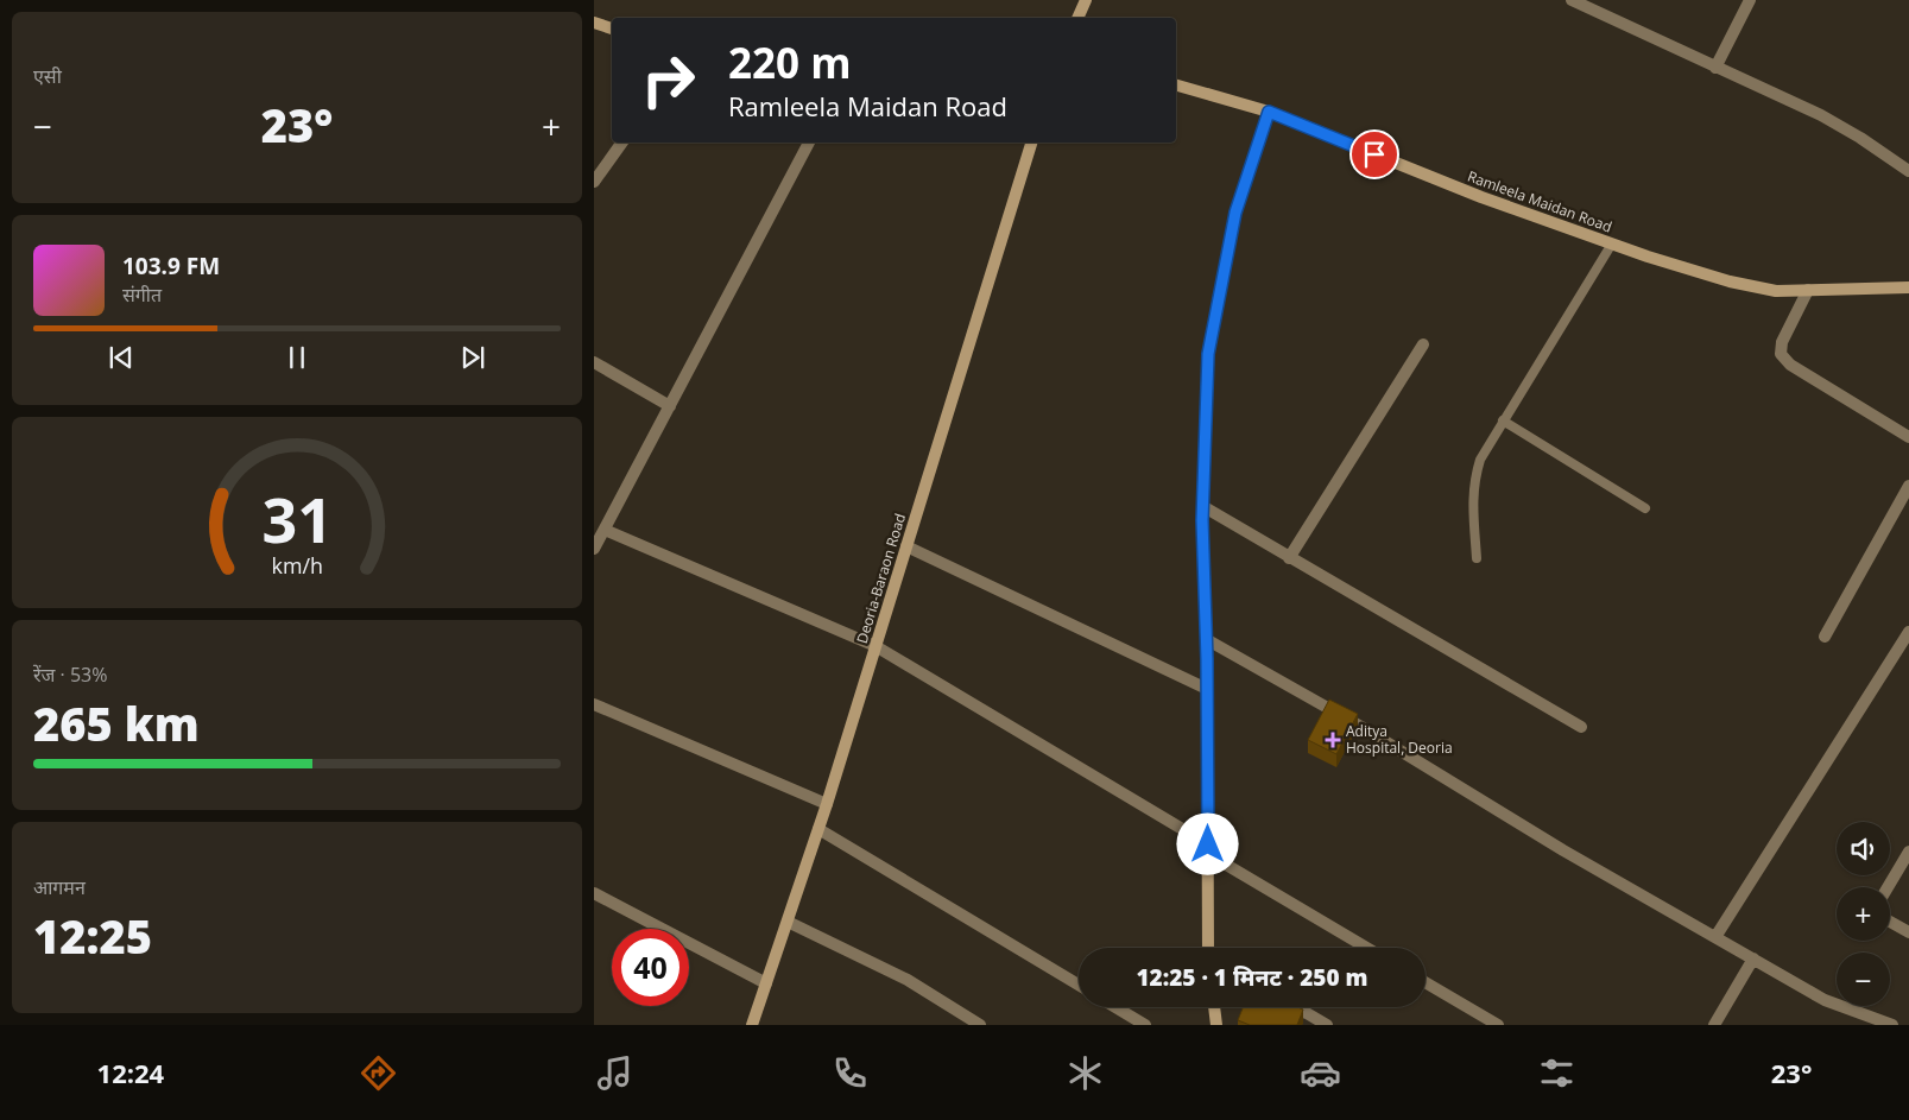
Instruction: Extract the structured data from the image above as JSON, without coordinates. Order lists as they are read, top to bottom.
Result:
{
  "streets": {
    "street": ["Ramleela Maidan Road", "Deoria-Baraon Road"]
  },
  "places": {
    "health": ["Aditya Hospital, Deoria"]
  },
  "page": {
    "tile": [
      "एसी",
      ["रेंज · 53%", "265 km"],
      ["आगमन", "12:25"]
    ],
    "turn": ["220 m", "Ramleela Maidan Road"],
    "heat": ["−", "23°", "+"],
    "song": ["103.9 FM", "संगीत"],
    "map_buttons": ["+", "−"],
    "limit": "40",
    "trip": "12:25 · 1 मिनट · 250 m",
    "tabs": ["12:24", "23°"],
    "gauge": ["31", "km/h"]
  }
}
